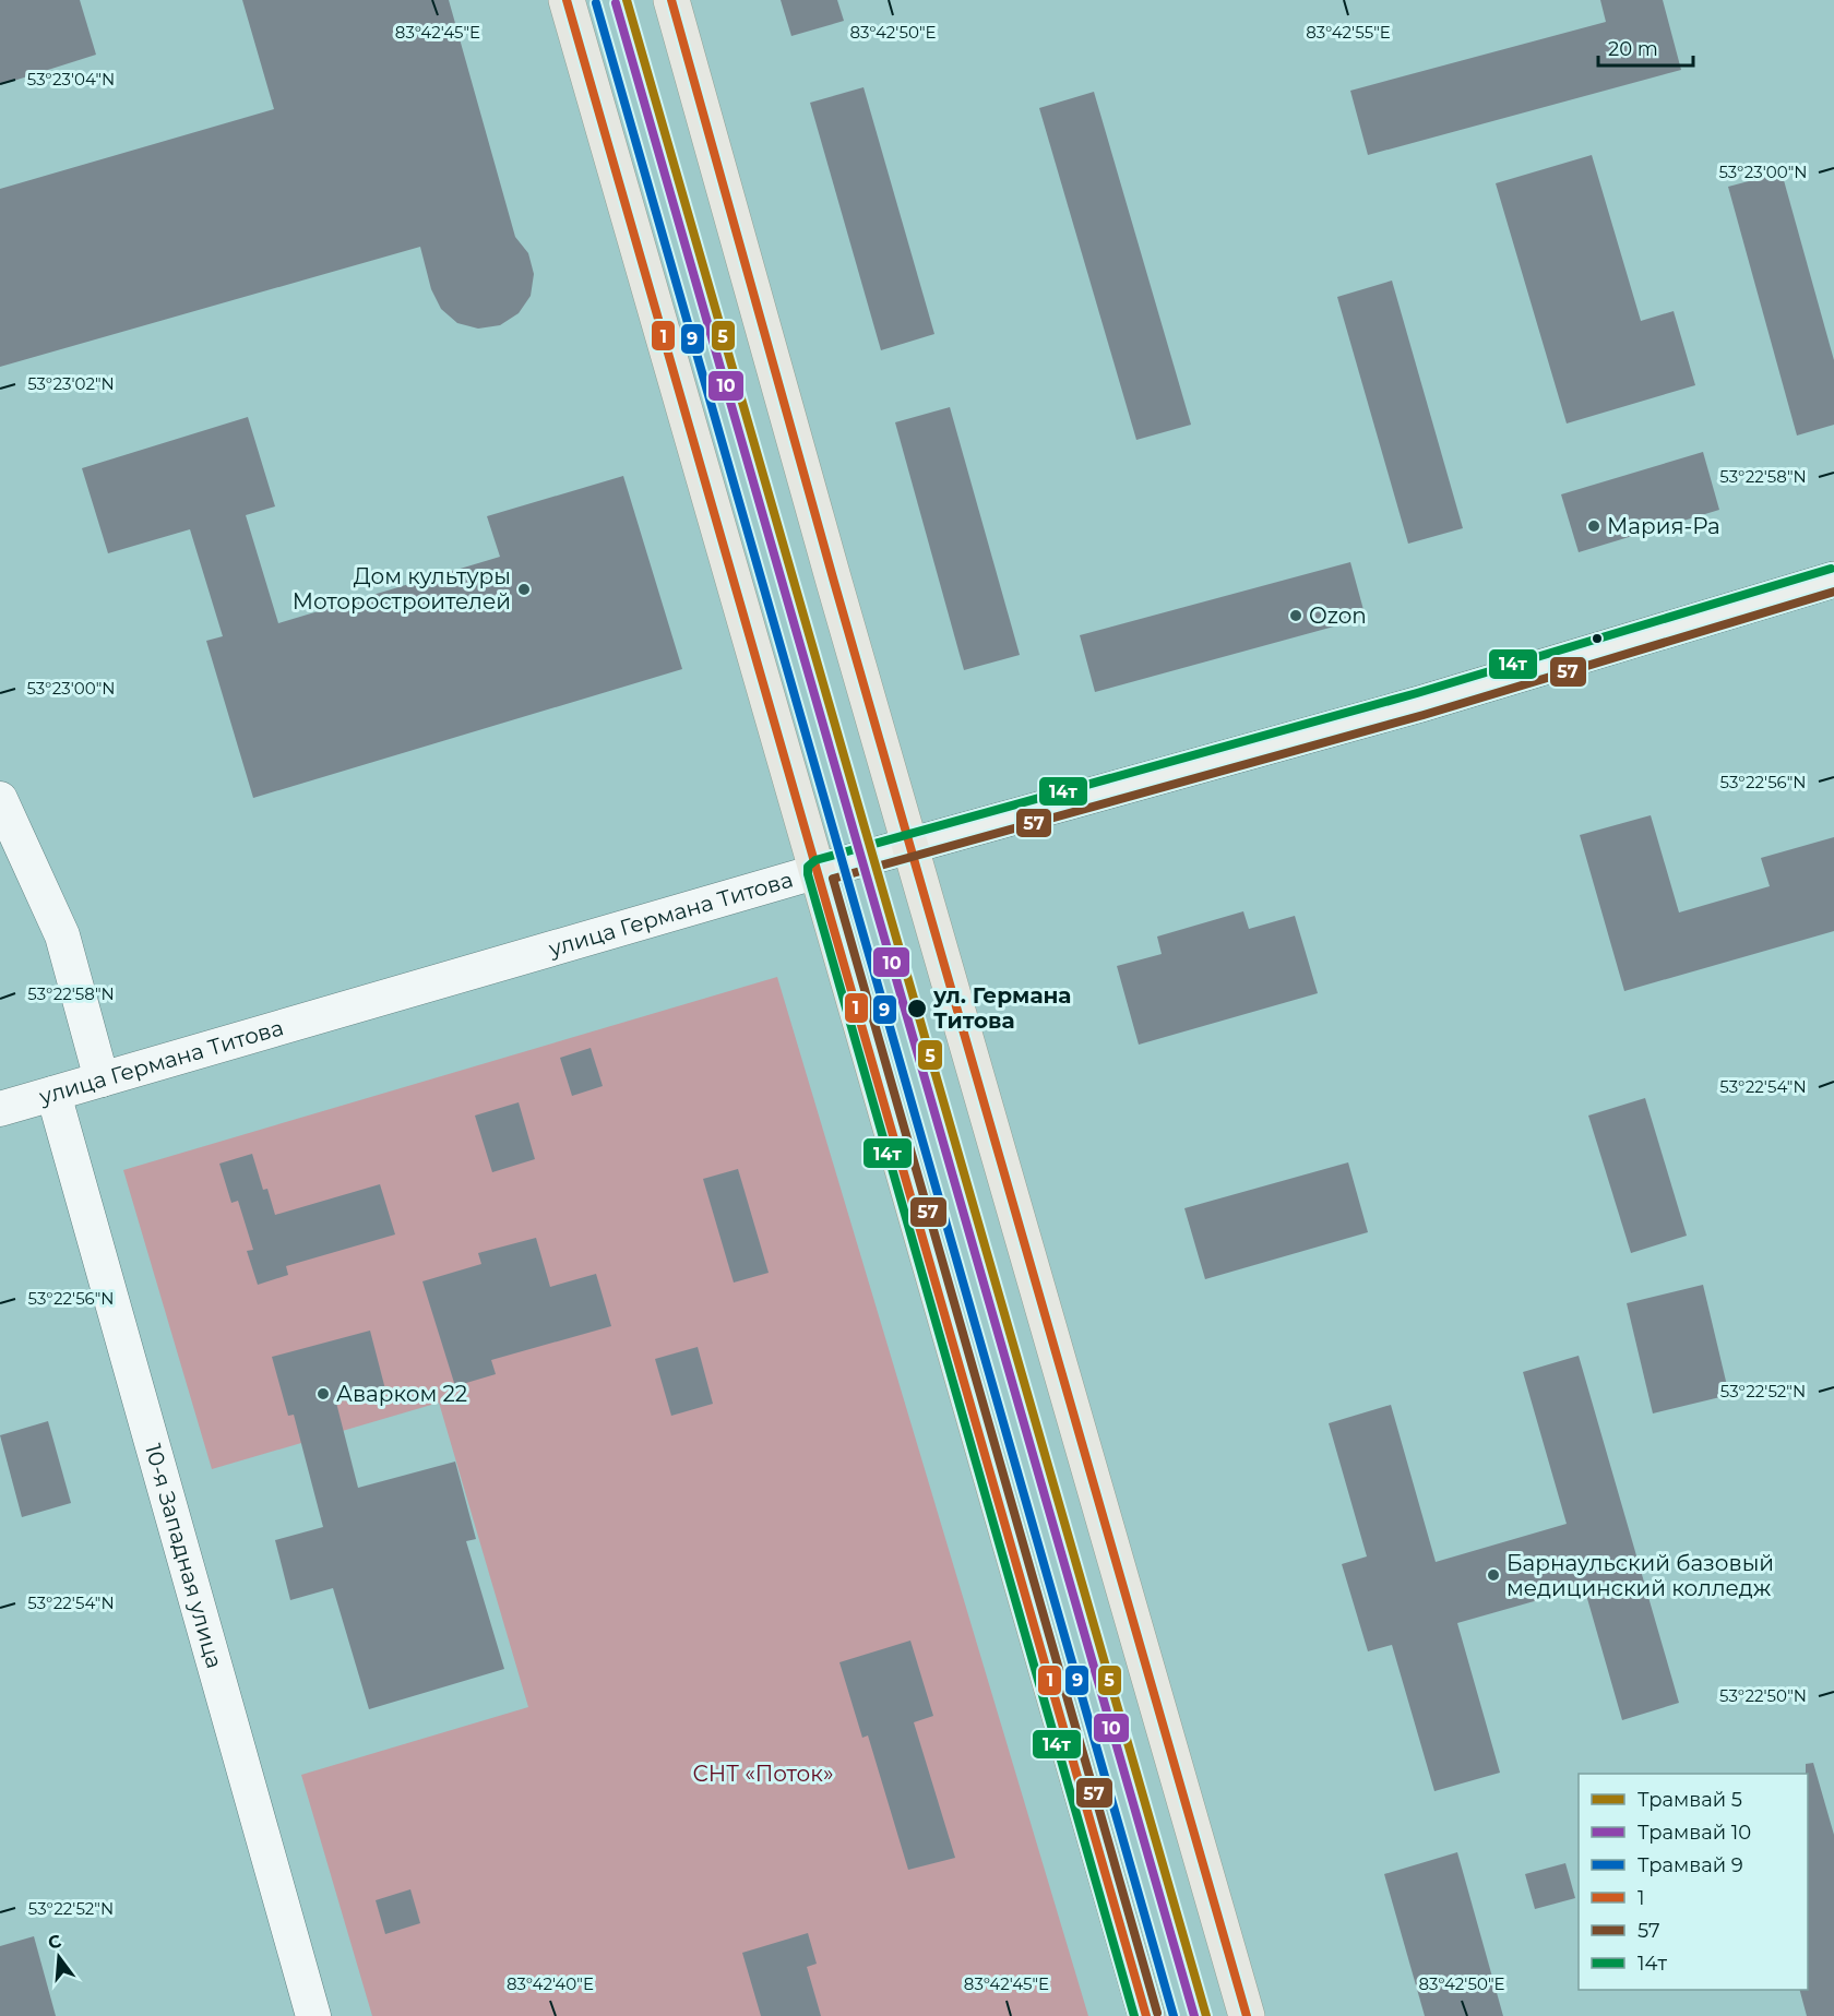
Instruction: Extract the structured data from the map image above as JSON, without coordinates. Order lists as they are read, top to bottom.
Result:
{
  "streets": {
    "street": ["улица Германа Титова", "10-я Западная улица"]
  },
  "crossings": [
    ["улица Германа Титова", "10-я Западная улица"]
  ],
  "parks": ["СНТ «Поток»"],
  "places": [
    "Мария-Ра",
    "Дом культуры Моторостроителей",
    "Ozon",
    "ул. Германа Титова",
    "Аварком 22",
    "Барнаульский базовый медицинский колледж"
  ],
  "lines": [
    "tram line 5",
    "transit line 1",
    "tram line 10",
    "tram line 9",
    "transit line 14т",
    "transit line 57"
  ],
  "legend": [
    "Трамвай 5",
    "Трамвай 10",
    "Трамвай 9",
    "1",
    "57",
    "14т"
  ],
  "scale_bar": "20 m",
  "north": "top",
  "coordinates": [
    "83°42'45\"E",
    "83°42'50\"E",
    "83°42'55\"E",
    "53°23'04\"N",
    "53°23'00\"N",
    "53°23'02\"N",
    "53°22'58\"N",
    "53°22'56\"N",
    "53°22'54\"N",
    "53°22'52\"N",
    "53°22'50\"N",
    "83°42'40\"E"
  ]
}
